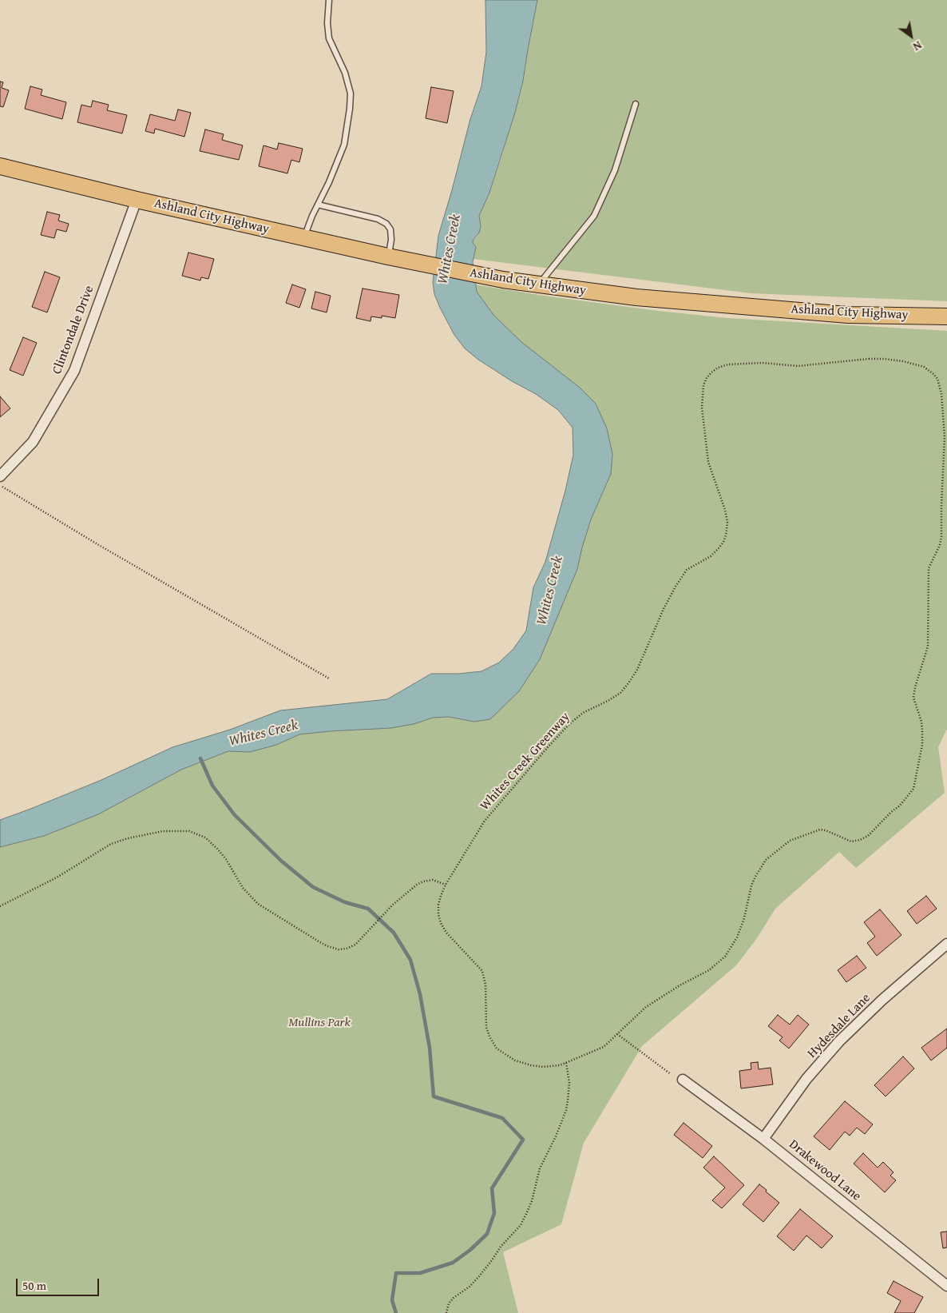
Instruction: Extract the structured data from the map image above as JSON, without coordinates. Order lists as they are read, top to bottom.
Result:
{
  "streets": {
    "main road": ["Ashland City Highway"],
    "street": ["Clintondale Drive", "Hydesdale Lane", "Drakewood Lane"],
    "path": ["Whites Creek Greenway"]
  },
  "crossings": [
    ["Ashland City Highway", "Clintondale Drive"],
    ["Hydesdale Lane", "Drakewood Lane"]
  ],
  "water": ["Whites Creek"],
  "parks": ["Mullins Park"],
  "scale_bar": "50 m",
  "north": "bottom right"
}
